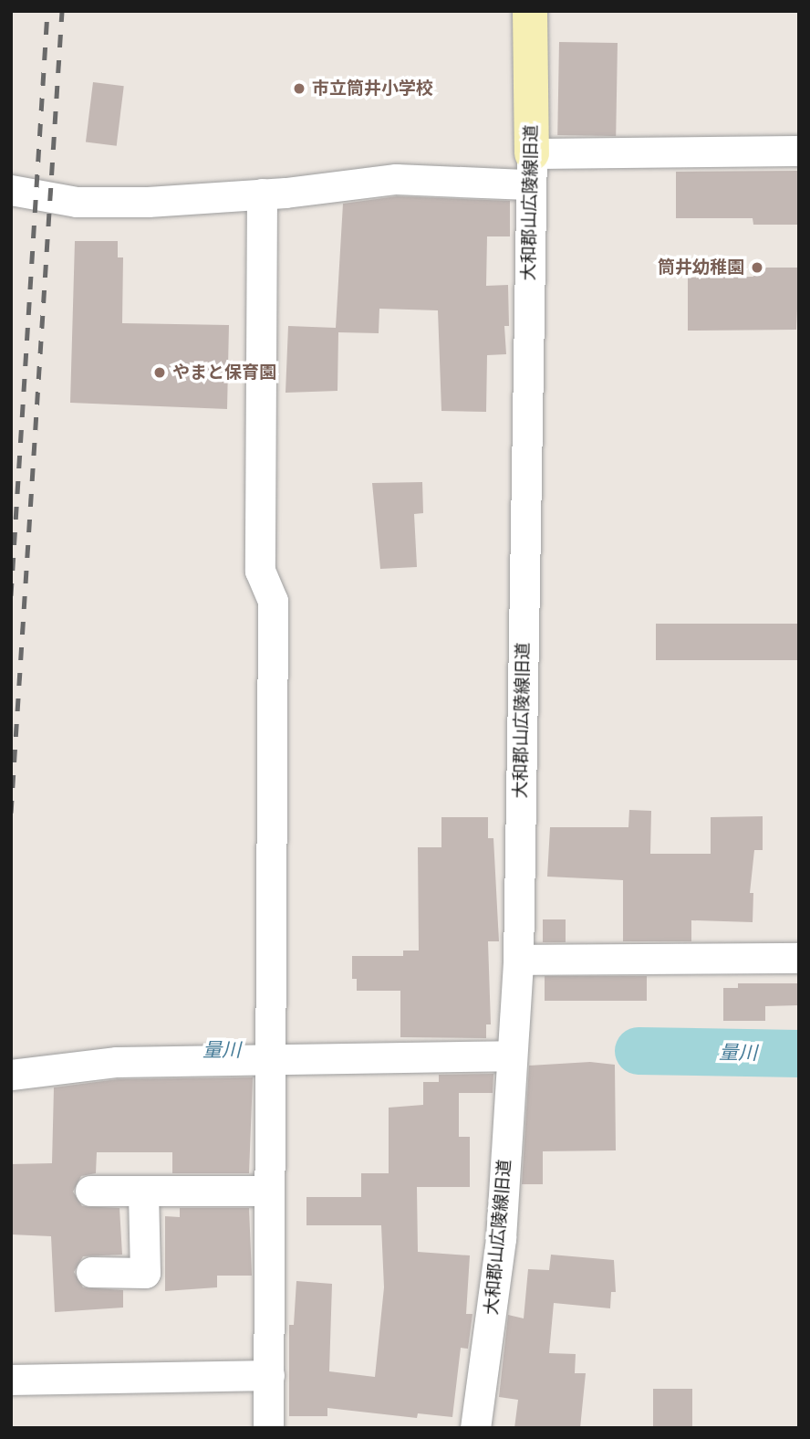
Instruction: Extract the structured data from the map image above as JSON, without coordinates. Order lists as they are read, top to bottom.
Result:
{
  "streets": {
    "street": ["大和郡山広陵線旧道"]
  },
  "water": ["量川"],
  "places": ["市立筒井小学校", "筒井幼稚園", "やまと保育園"]
}
